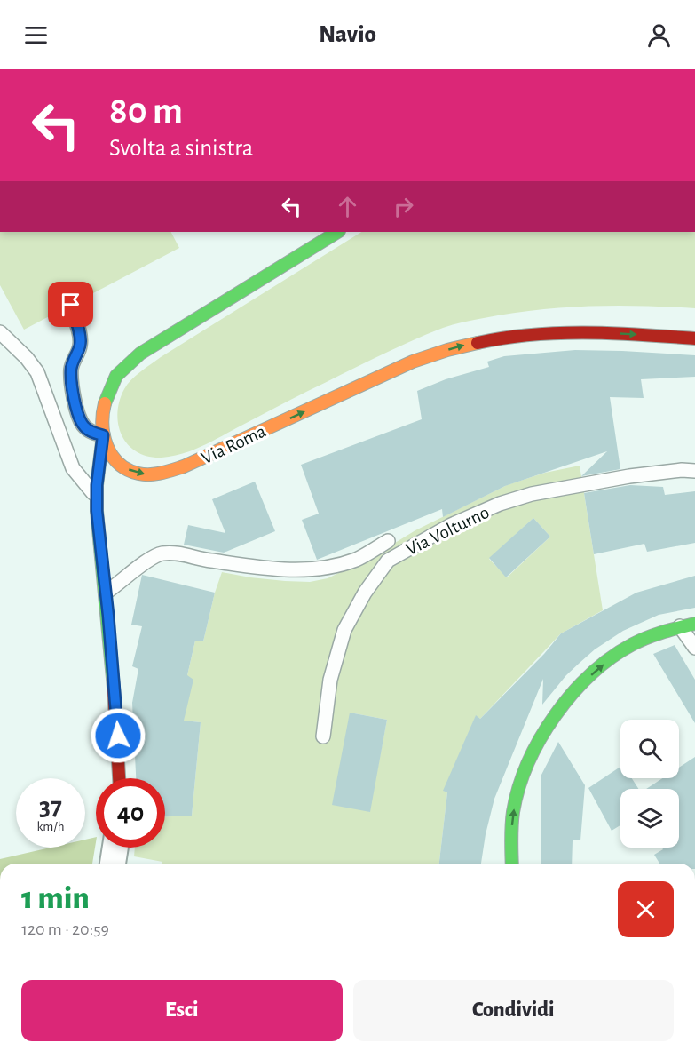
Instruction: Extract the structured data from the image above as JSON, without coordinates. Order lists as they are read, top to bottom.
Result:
{
  "streets": {
    "street": ["Via Roma"],
    "lane": ["Via Volturno"]
  },
  "one_way": ["Via Roma"],
  "page": {
    "header": "Navio",
    "turn": ["80 m", "Svolta a sinistra"],
    "speed": "37 km/h",
    "limit": "40",
    "heading": ["1 min", "120 m · 20:59"],
    "buttons": ["Esci", "Condividi"]
  }
}
